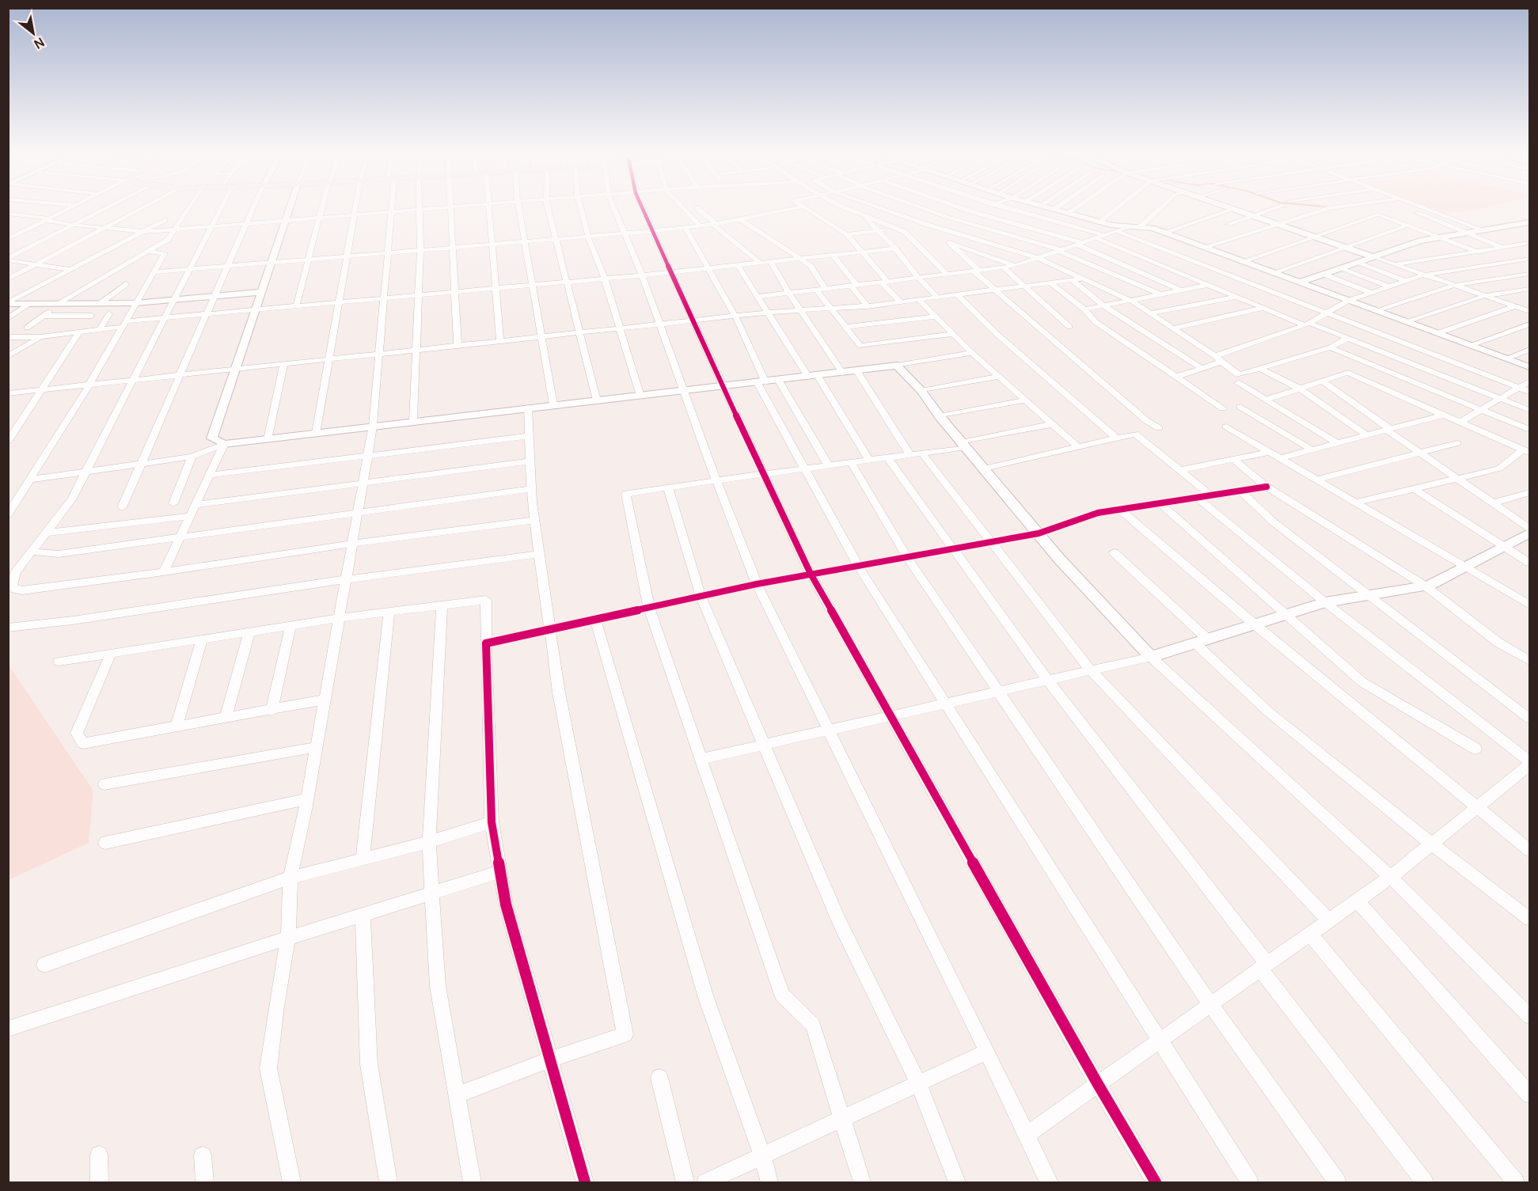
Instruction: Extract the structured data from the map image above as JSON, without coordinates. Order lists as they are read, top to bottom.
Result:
{
  "north": "bottom right"
}
